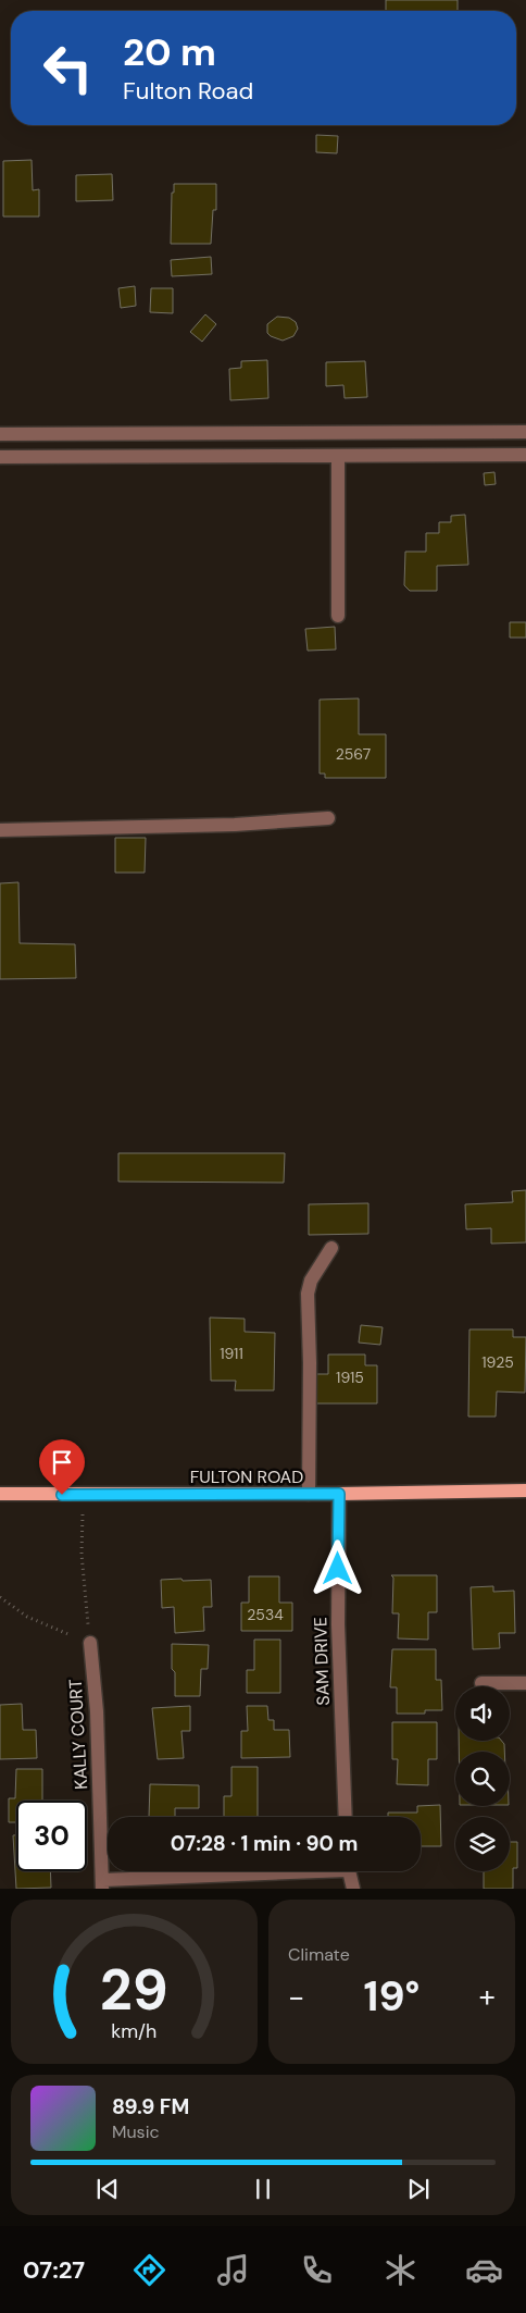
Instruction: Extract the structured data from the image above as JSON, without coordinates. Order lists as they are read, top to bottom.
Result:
{
  "streets": {
    "main road": ["FULTON ROAD"],
    "street": ["SAM DRIVE", "KALLY COURT"]
  },
  "crossings": [
    ["FULTON ROAD", "SAM DRIVE"]
  ],
  "house_numbers": [
    "2567",
    "1911",
    "1925",
    "1915",
    "2534"
  ],
  "page": {
    "turn": ["20 m", "Fulton Road"],
    "limit": "30",
    "trip": "07:28 · 1 min · 90 m",
    "tile": "Climate",
    "heat": ["−", "19°", "+"],
    "song": ["89.9 FM", "Music"],
    "tabs": "07:27",
    "gauge": ["29", "km/h"]
  }
}
